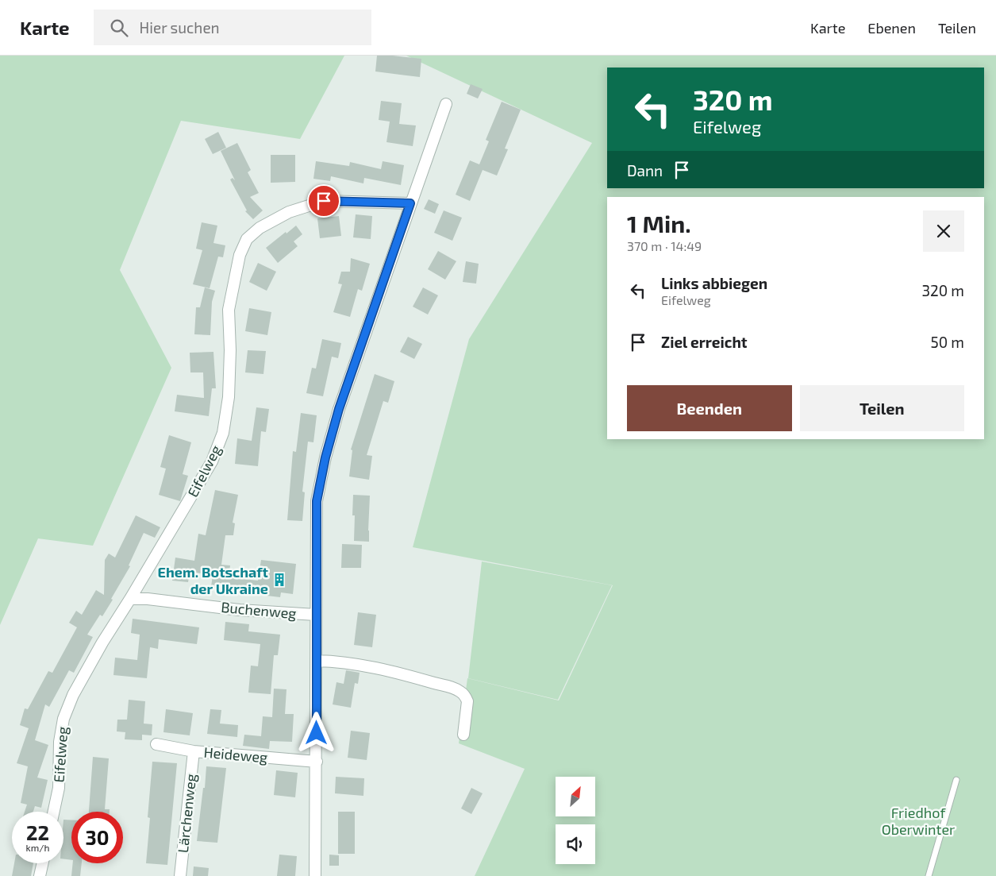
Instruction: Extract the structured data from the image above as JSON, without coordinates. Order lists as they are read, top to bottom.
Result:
{
  "streets": {
    "street": [
      "Eifelweg",
      "Buchenweg",
      "Heideweg",
      "Lärchenweg"
    ]
  },
  "crossings": [
    ["Eifelweg", "Buchenweg"],
    ["Heideweg", "Lärchenweg"]
  ],
  "parks": ["Friedhof Oberwinter"],
  "places": {
    "building": ["Ehem. Botschaft der Ukraine"]
  },
  "north": "top right",
  "page": {
    "header": "Karte",
    "search": "Hier suchen",
    "nav": ["Karte", "Ebenen", "Teilen"],
    "turn": ["320 m", "Eifelweg"],
    "then": "Dann",
    "heading": ["1 Min.", "370 m · 14:49"],
    "list": [
      {
        "name": "Links abbiegen",
        "note": "Eifelweg",
        "value": "320 m"
      },
      {
        "name": "Ziel erreicht",
        "value": "50 m"
      }
    ],
    "buttons": ["Beenden", "Teilen"],
    "speed": "22 km/h",
    "limit": "30"
  }
}
